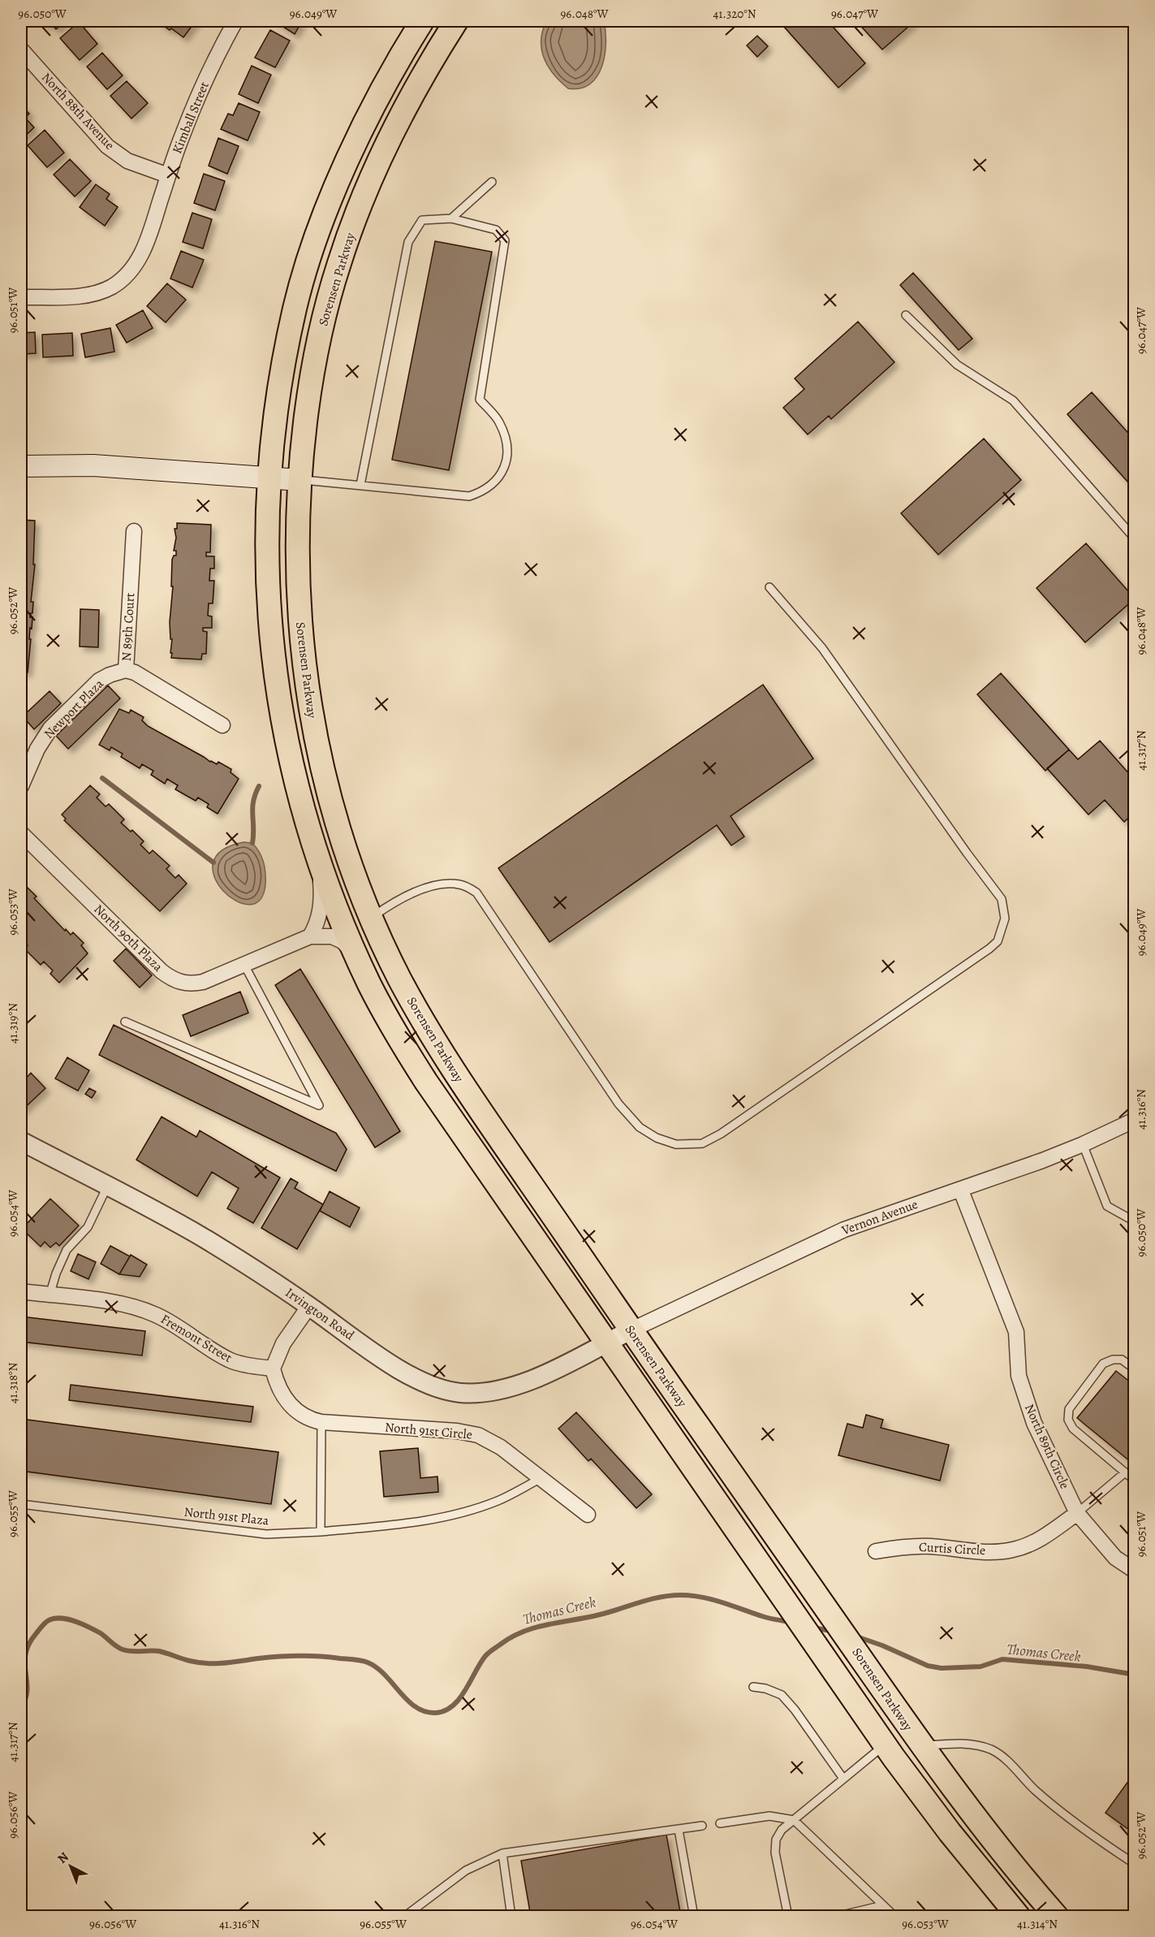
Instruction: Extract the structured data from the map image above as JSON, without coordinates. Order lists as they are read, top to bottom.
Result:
{
  "streets": {
    "main road": ["Sorensen Parkway"],
    "street": [
      "North 88th Avenue",
      "Kimball Street",
      "N 89th Court",
      "Newport Plaza",
      "North 90th Plaza",
      "Vernon Avenue",
      "Irvington Road",
      "Fremont Street",
      "North 91st Circle",
      "North 89th Circle",
      "Curtis Circle"
    ],
    "lane": ["North 91st Plaza"]
  },
  "crossings": [
    ["North 88th Avenue", "Kimball Street"],
    ["Sorensen Parkway", "Vernon Avenue"],
    ["Sorensen Parkway", "Irvington Road"],
    ["N 89th Court", "Newport Plaza"],
    ["Vernon Avenue", "Irvington Road"],
    ["Vernon Avenue", "North 89th Circle"],
    ["Fremont Street", "North 91st Circle"],
    ["North 91st Circle", "North 91st Plaza"],
    ["North 89th Circle", "Curtis Circle"]
  ],
  "water": ["Thomas Creek"],
  "north": "top left",
  "coordinates": [
    "96.050°W",
    "96.049°W",
    "96.048°W",
    "41.320°N",
    "96.047°W",
    "96.051°W",
    "96.052°W",
    "41.317°N",
    "96.053°W",
    "41.319°N",
    "41.316°N",
    "96.054°W",
    "41.318°N",
    "96.055°W",
    "96.056°W",
    "41.314°N"
  ]
}
